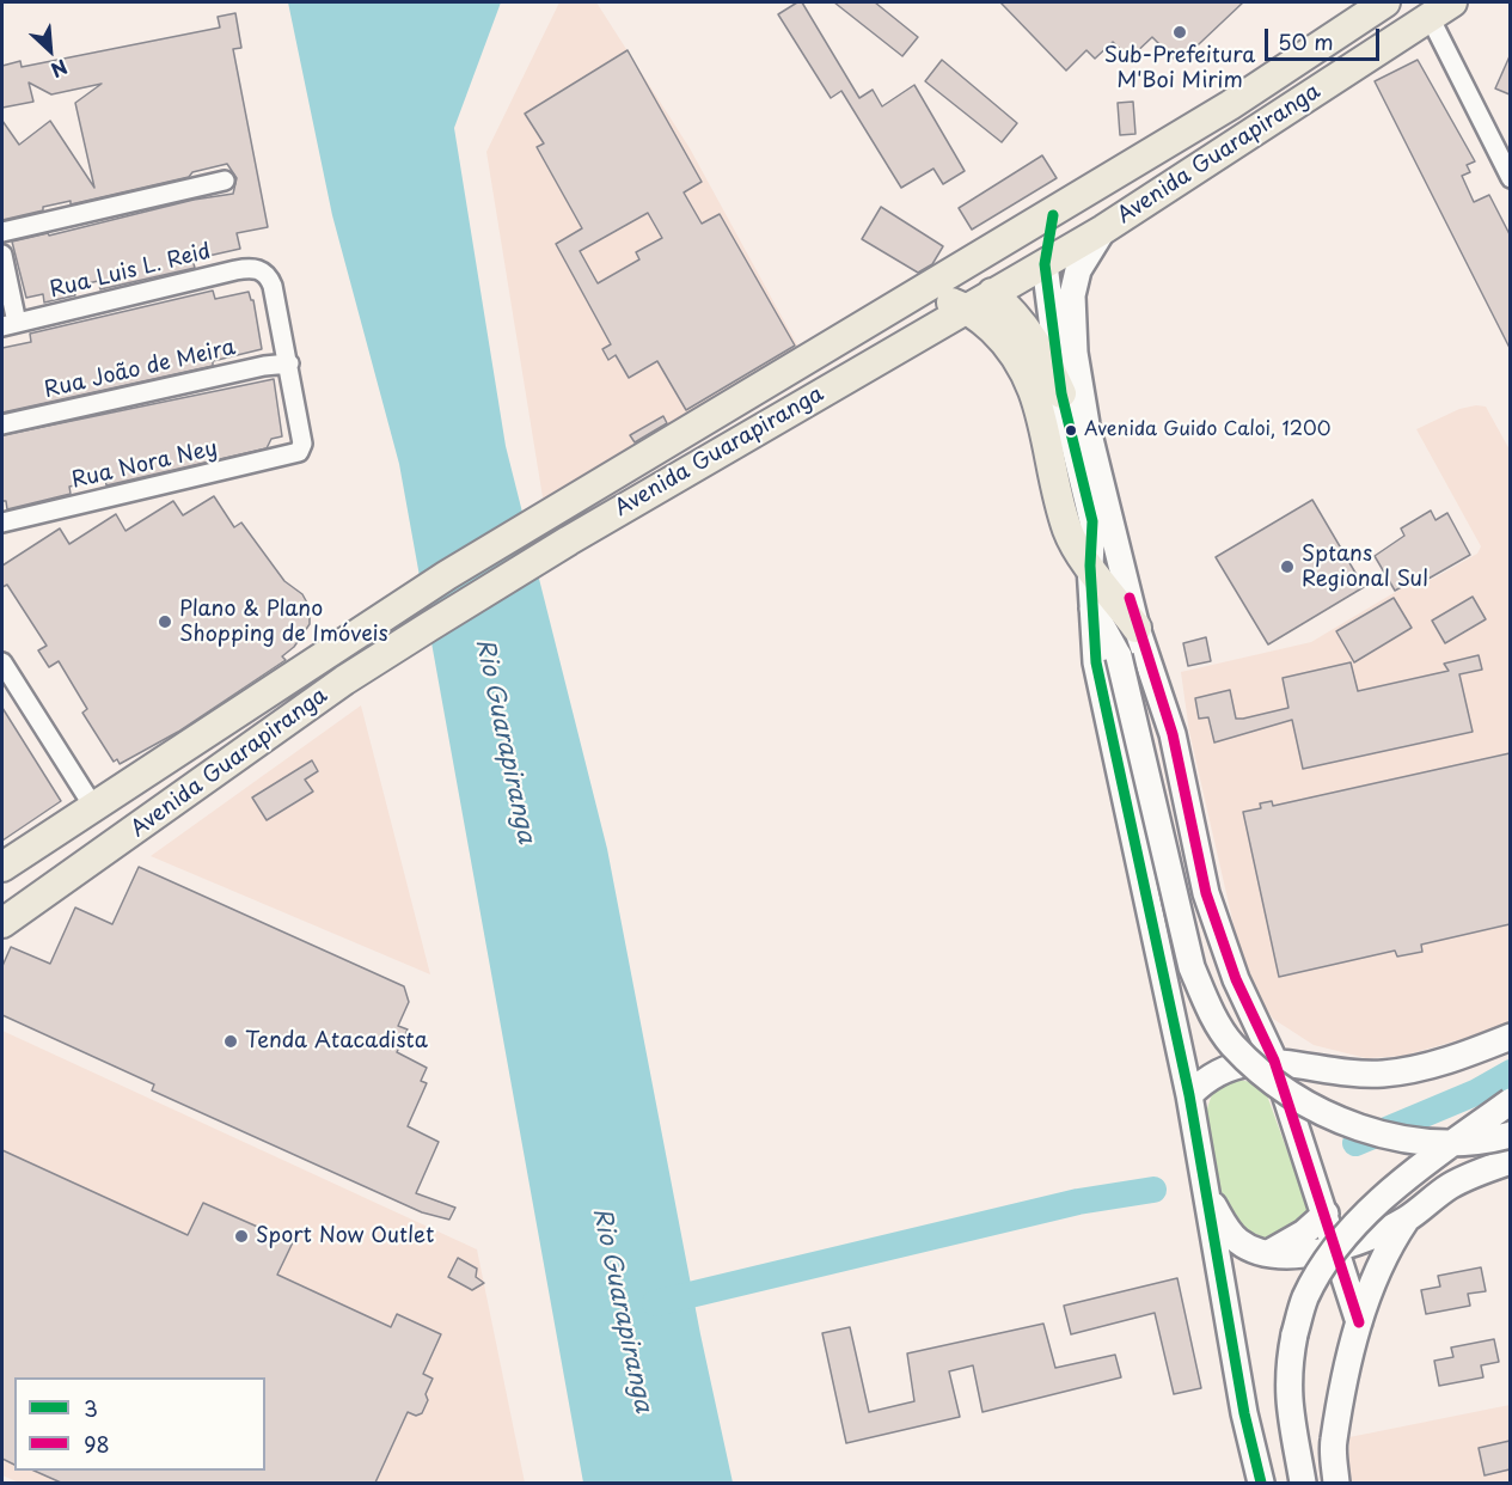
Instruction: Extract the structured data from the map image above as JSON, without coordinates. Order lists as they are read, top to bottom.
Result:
{
  "streets": {
    "main road": ["Avenida Guarapiranga"],
    "street": ["Rua Luis L. Reid", "Rua João de Meira", "Rua Nora Ney"]
  },
  "crossings": [
    ["Rua Luis L. Reid", "Rua João de Meira"],
    ["Rua Luis L. Reid", "Rua Nora Ney"],
    ["Rua João de Meira", "Rua Nora Ney"]
  ],
  "water": ["Rio Guarapiranga"],
  "places": [
    "Sub-Prefeitura M'Boi Mirim",
    "Avenida Guido Caloi, 1200",
    "Sptans Regional Sul",
    "Plano & Plano Shopping de Imóveis",
    "Tenda Atacadista",
    "Sport Now Outlet"
  ],
  "lines": ["transit line 3", "transit line 98"],
  "legend": ["3", "98"],
  "scale_bar": "50 m",
  "north": "bottom right"
}
